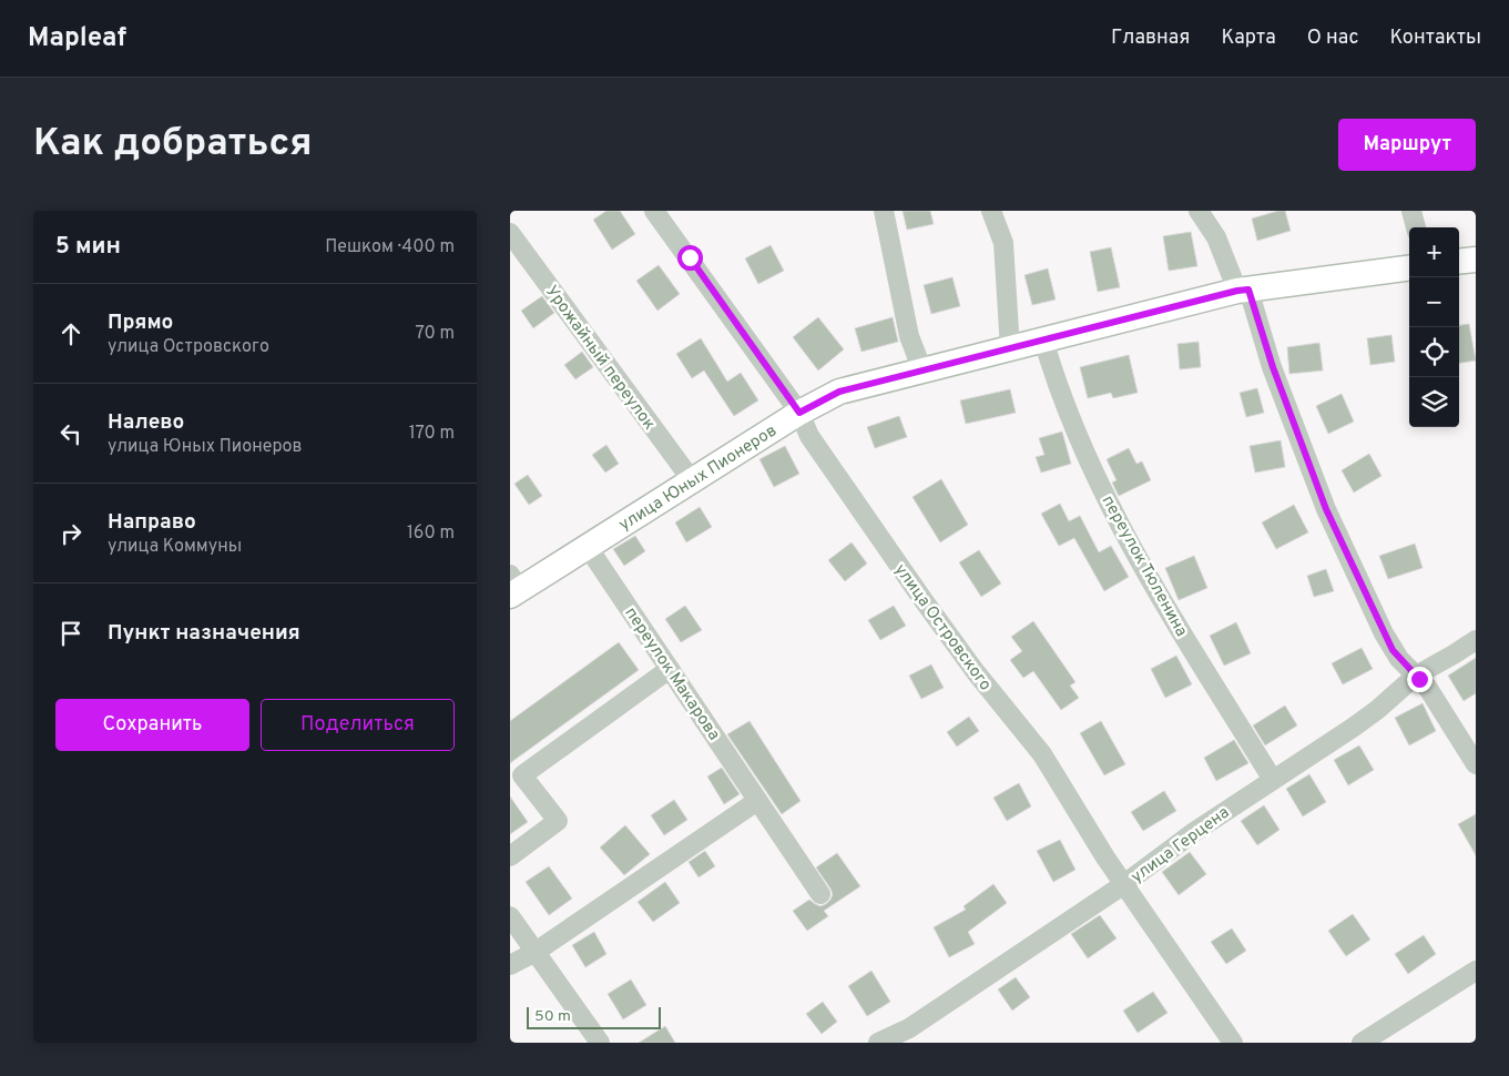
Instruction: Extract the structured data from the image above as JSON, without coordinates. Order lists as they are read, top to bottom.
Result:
{
  "streets": {
    "main road": ["улица Юных Пионеров"],
    "street": [
      "Урожайный переулок",
      "переулок Тюленина",
      "улица Островского",
      "переулок Макарова",
      "улица Герцена"
    ]
  },
  "crossings": [
    ["Урожайный переулок", "улица Юных Пионеров"],
    ["улица Юных Пионеров", "переулок Тюленина"],
    ["улица Юных Пионеров", "улица Островского"],
    ["улица Юных Пионеров", "переулок Макарова"],
    ["переулок Тюленина", "улица Герцена"],
    ["улица Островского", "улица Герцена"]
  ],
  "scale_bar": "50 m",
  "page": {
    "header": "Mapleaf",
    "nav": [
      "Главная",
      "Карта",
      "О нас",
      "Контакты"
    ],
    "buttons": [
      "Маршрут",
      ["Сохранить", "Поделиться"]
    ],
    "title": "Как добраться",
    "heading": ["5 мин", "Пешком · 400 m"],
    "map_buttons": ["+", "−"],
    "list": [
      ["Прямо", "улица Островского", "70 m"],
      ["Налево", "улица Юных Пионеров", "170 m"],
      ["Направо", "улица Коммуны", "160 m"],
      "Пункт назначения"
    ],
    "scale": "50 m"
  }
}
